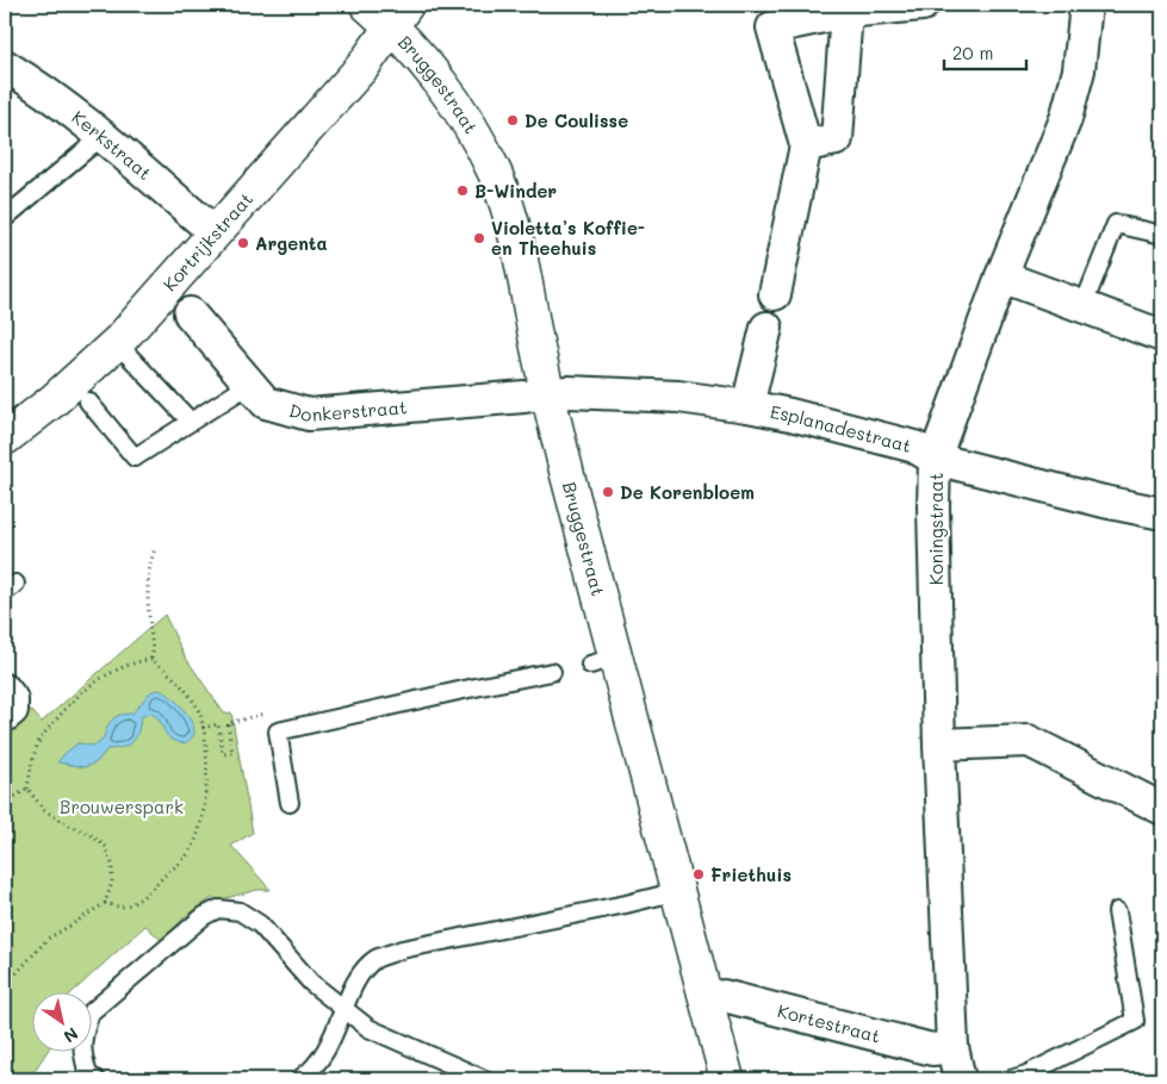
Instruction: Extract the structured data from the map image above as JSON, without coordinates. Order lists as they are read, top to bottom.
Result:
{
  "streets": {
    "street": [
      "Bruggestraat",
      "Kerkstraat",
      "Kortrijkstraat",
      "Donkerstraat",
      "Esplanadestraat",
      "Koningstraat",
      "Kortestraat"
    ]
  },
  "crossings": [
    ["Bruggestraat", "Kortrijkstraat"],
    ["Bruggestraat", "Donkerstraat"],
    ["Bruggestraat", "Esplanadestraat"],
    ["Bruggestraat", "Kortestraat"],
    ["Kerkstraat", "Kortrijkstraat"],
    ["Donkerstraat", "Esplanadestraat"],
    ["Esplanadestraat", "Koningstraat"],
    ["Koningstraat", "Kortestraat"]
  ],
  "parks": ["Brouwerspark"],
  "places": [
    "De Coulisse",
    "B-Winder",
    "Violetta’s Koffie- en Theehuis",
    "Argenta",
    "De Korenbloem",
    "Friethuis"
  ],
  "scale_bar": "20 m",
  "north": "bottom right"
}
